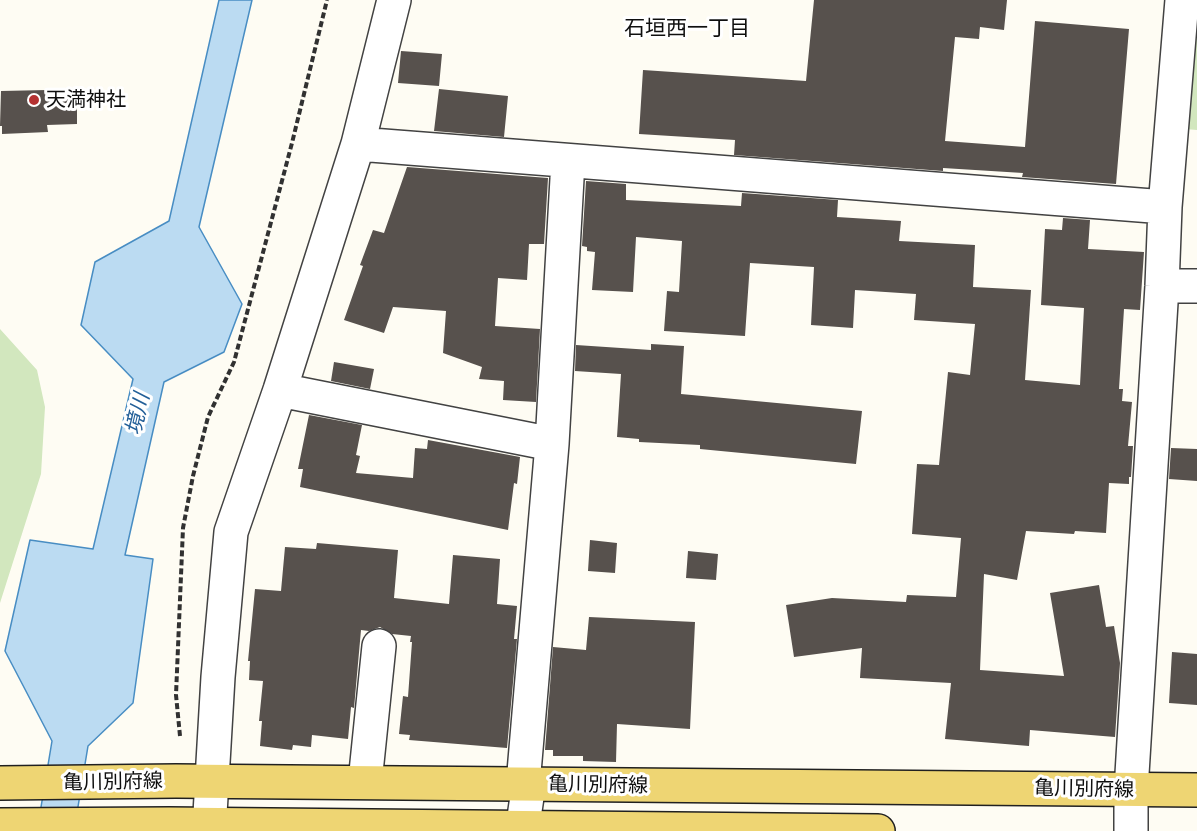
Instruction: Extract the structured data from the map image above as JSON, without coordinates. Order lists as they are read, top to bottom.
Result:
{
  "streets": {
    "main road": ["亀川別府線"]
  },
  "districts": ["石垣西一丁目"],
  "water": ["境川"],
  "places": ["天満神社"]
}
